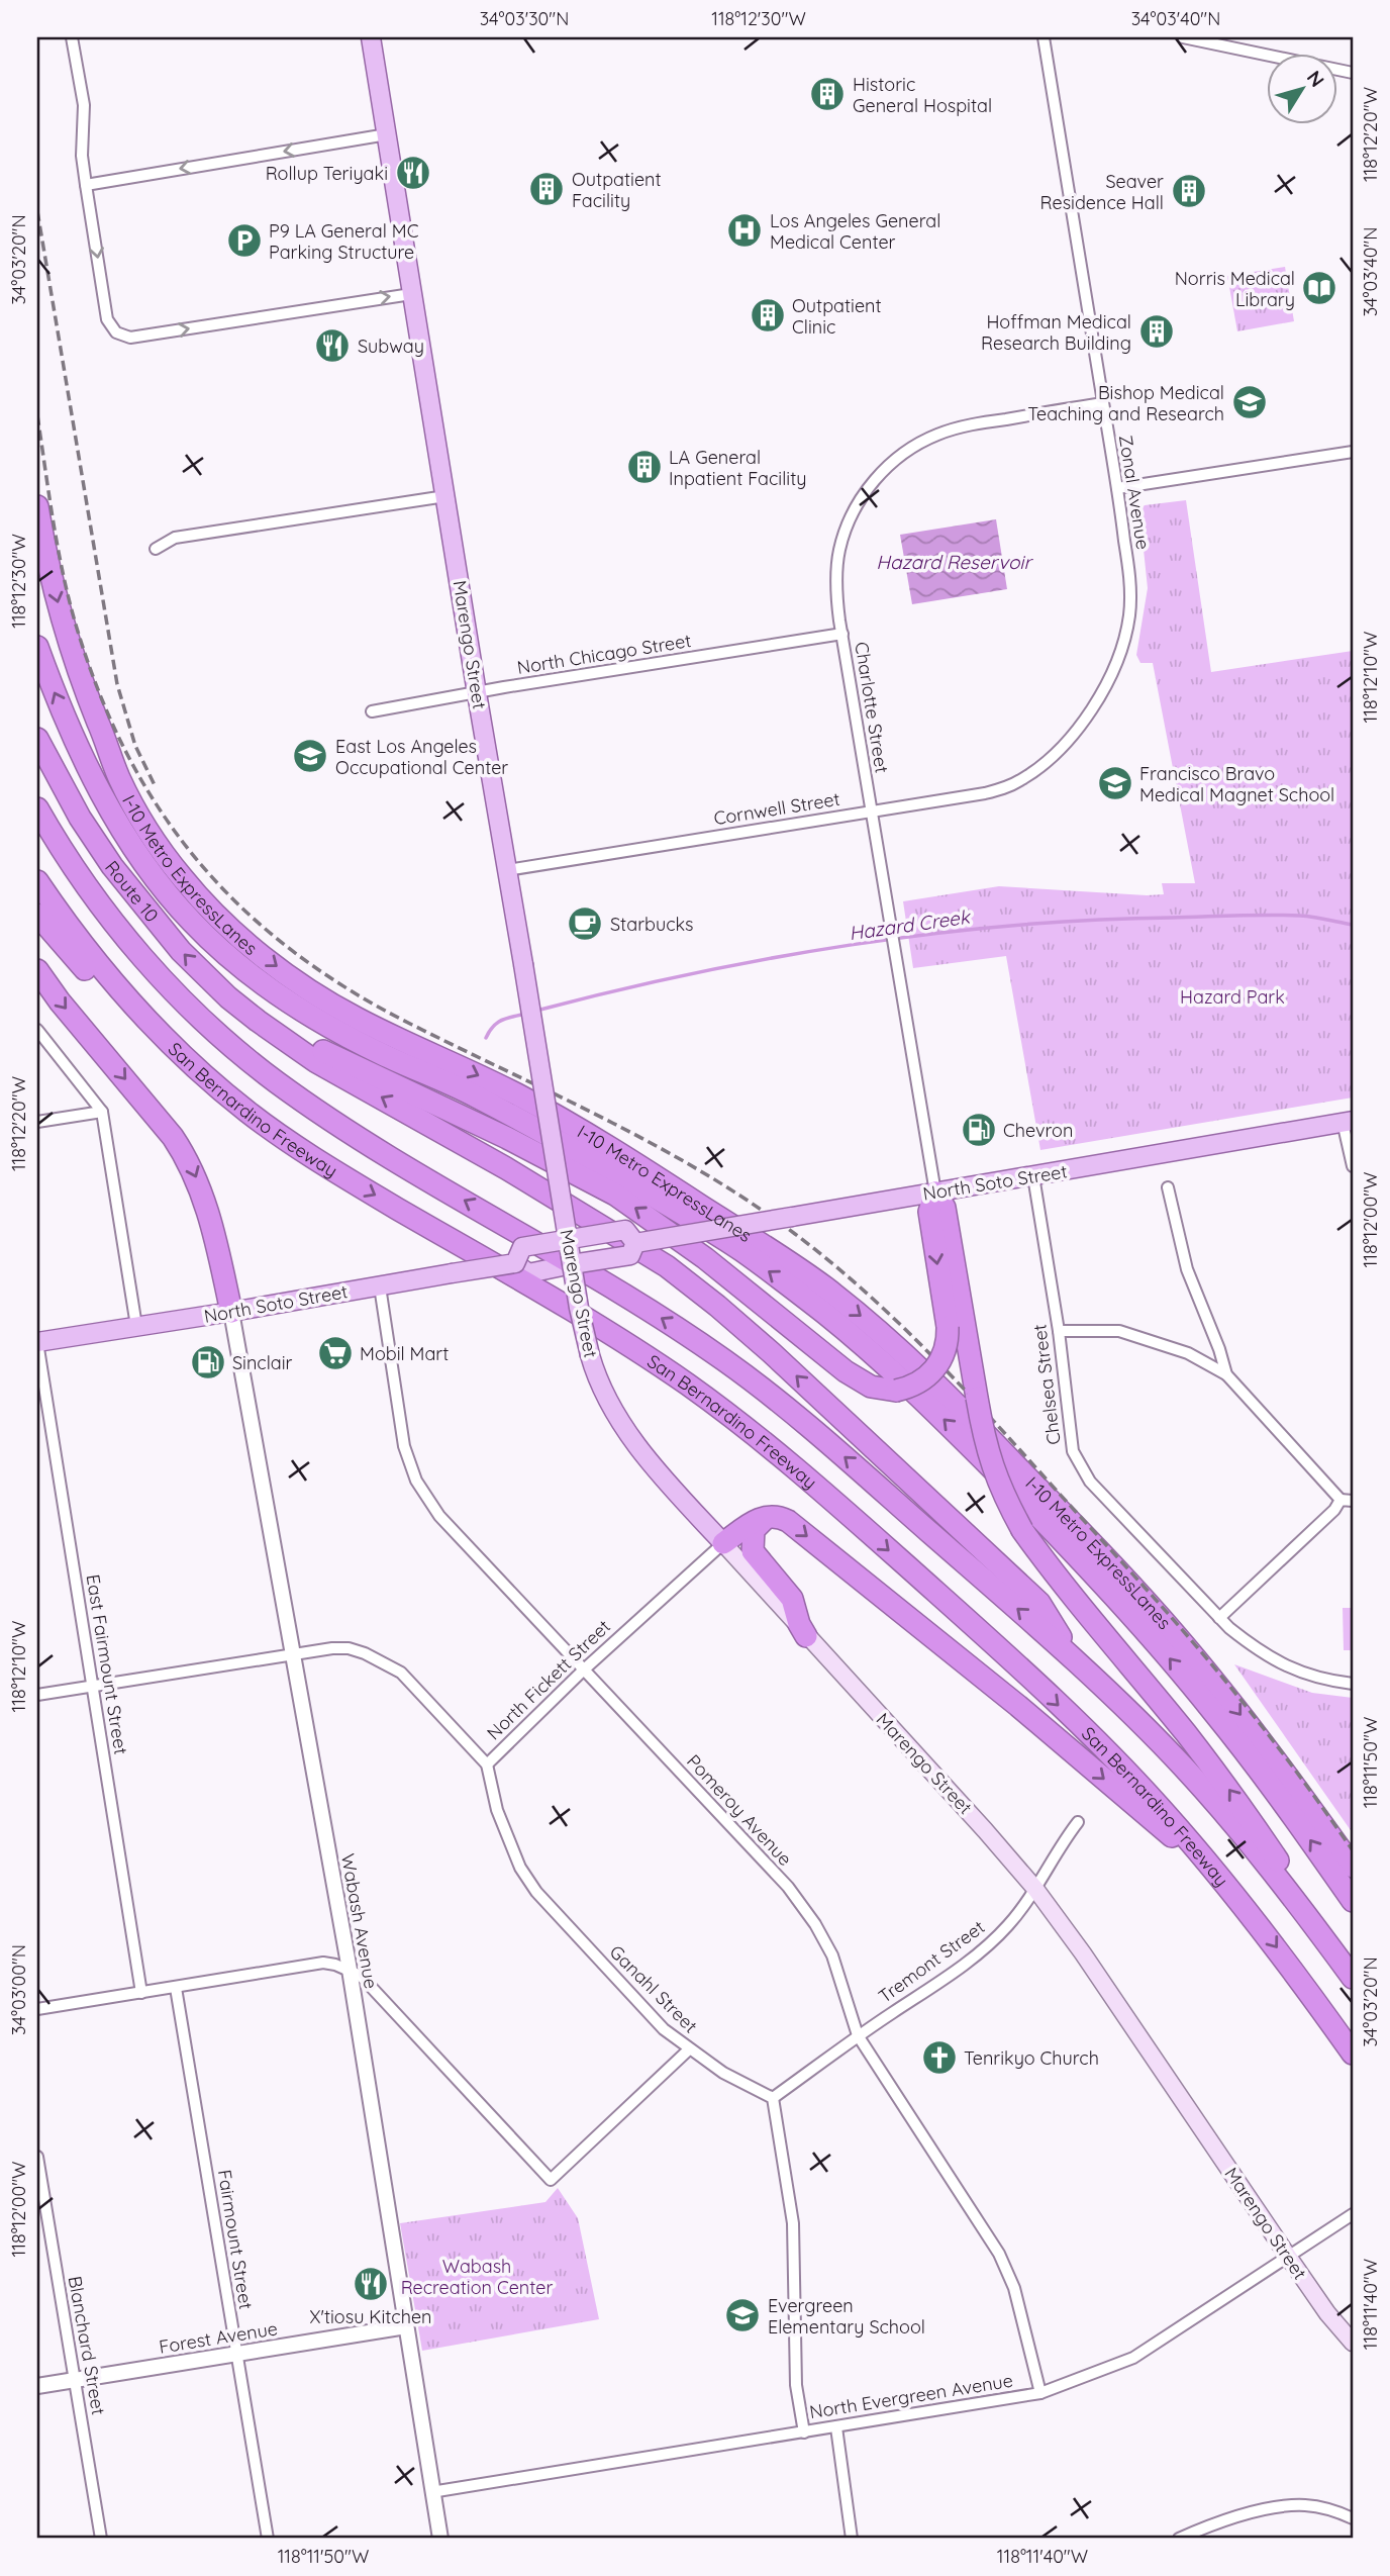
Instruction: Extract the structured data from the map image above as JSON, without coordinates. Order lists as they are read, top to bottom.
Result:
{
  "streets": {
    "highway": ["I-10 Metro ExpressLanes", "Route 10", "San Bernardino Freeway"],
    "main road": ["Marengo Street", "North Soto Street"],
    "street": [
      "Zonal Avenue",
      "North Chicago Street",
      "Charlotte Street",
      "Cornwell Street",
      "Chelsea Street",
      "East Fairmount Street",
      "North Fickett Street",
      "Pomeroy Avenue",
      "Wabash Avenue",
      "Tremont Street",
      "Ganahl Street",
      "Fairmount Street",
      "Forest Avenue",
      "Blanchard Street",
      "North Evergreen Avenue"
    ]
  },
  "crossings": [
    ["Zonal Avenue", "Charlotte Street"],
    ["Zonal Avenue", "Cornwell Street"],
    ["Marengo Street", "North Chicago Street"],
    ["Marengo Street", "Cornwell Street"],
    ["Marengo Street", "North Soto Street"],
    ["Marengo Street", "North Fickett Street"],
    ["Marengo Street", "Tremont Street"],
    ["Marengo Street", "North Evergreen Avenue"],
    ["North Chicago Street", "Charlotte Street"],
    ["Charlotte Street", "Cornwell Street"],
    ["Charlotte Street", "North Soto Street"],
    ["North Soto Street", "Chelsea Street"],
    ["North Soto Street", "East Fairmount Street"],
    ["North Soto Street", "Pomeroy Avenue"],
    ["North Soto Street", "Wabash Avenue"],
    ["East Fairmount Street", "North Fickett Street"],
    ["North Fickett Street", "Pomeroy Avenue"],
    ["North Fickett Street", "Wabash Avenue"],
    ["North Fickett Street", "Ganahl Street"],
    ["Pomeroy Avenue", "Tremont Street"],
    ["Pomeroy Avenue", "North Evergreen Avenue"],
    ["Wabash Avenue", "Forest Avenue"],
    ["Wabash Avenue", "North Evergreen Avenue"],
    ["Tremont Street", "Ganahl Street"],
    ["Fairmount Street", "Forest Avenue"],
    ["Forest Avenue", "Blanchard Street"]
  ],
  "water": ["Hazard Reservoir", "Hazard Creek"],
  "parks": ["Hazard Park", "Wabash Recreation Center"],
  "places": {
    "building": [
      "Historic General Hospital",
      "Outpatient Facility",
      "Seaver Residence Hall",
      "Outpatient Clinic",
      "Hoffman Medical Research Building",
      "LA General Inpatient Facility"
    ],
    "restaurant": ["Rollup Teriyaki", "Subway", "X'tiosu Kitchen"],
    "hospital": ["Los Angeles General Medical Center"],
    "parking": ["P9 LA General MC Parking Structure"],
    "library": ["Norris Medical Library"],
    "school or university": [
      "Bishop Medical Teaching and Research",
      "East Los Angeles Occupational Center",
      "Francisco Bravo Medical Magnet School",
      "Evergreen Elementary School"
    ],
    "cafe": ["Starbucks"],
    "fuel station": ["Chevron", "Sinclair"],
    "supermarket": ["Mobil Mart"],
    "church": ["Tenrikyo Church"]
  },
  "north": "top right",
  "coordinates": [
    "34°03'30\"N",
    "118°12'30\"W",
    "34°03'40\"N",
    "118°12'20\"W",
    "34°03'20\"N",
    "118°12'10\"W",
    "118°12'00\"W",
    "118°11'50\"W",
    "34°03'00\"N",
    "118°11'40\"W"
  ]
}
